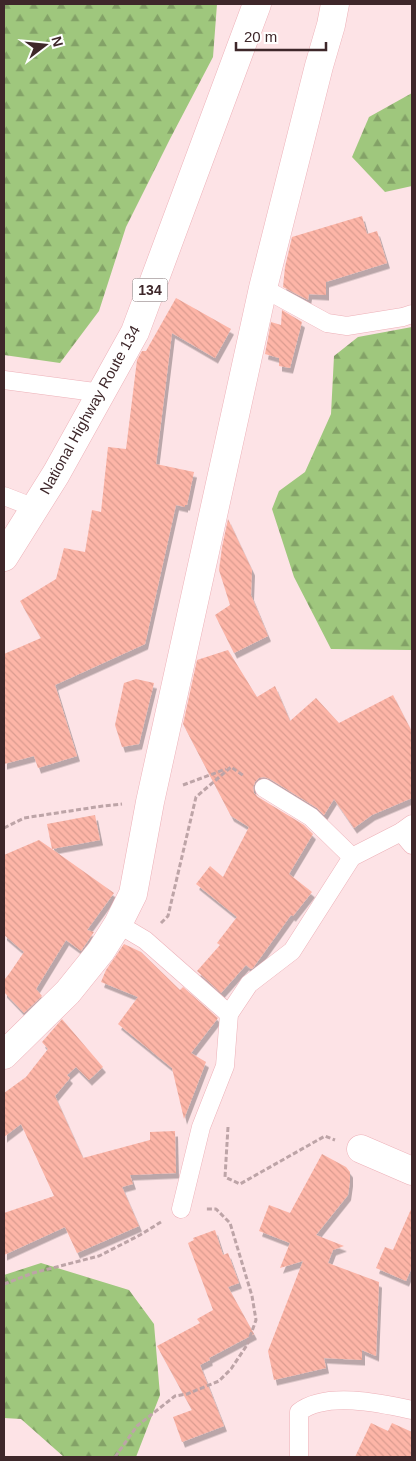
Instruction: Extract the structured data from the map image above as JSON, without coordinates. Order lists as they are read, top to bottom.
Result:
{
  "streets": {
    "main road": ["134", "National Highway Route 134"]
  },
  "scale_bar": "20 m",
  "north": "right"
}
